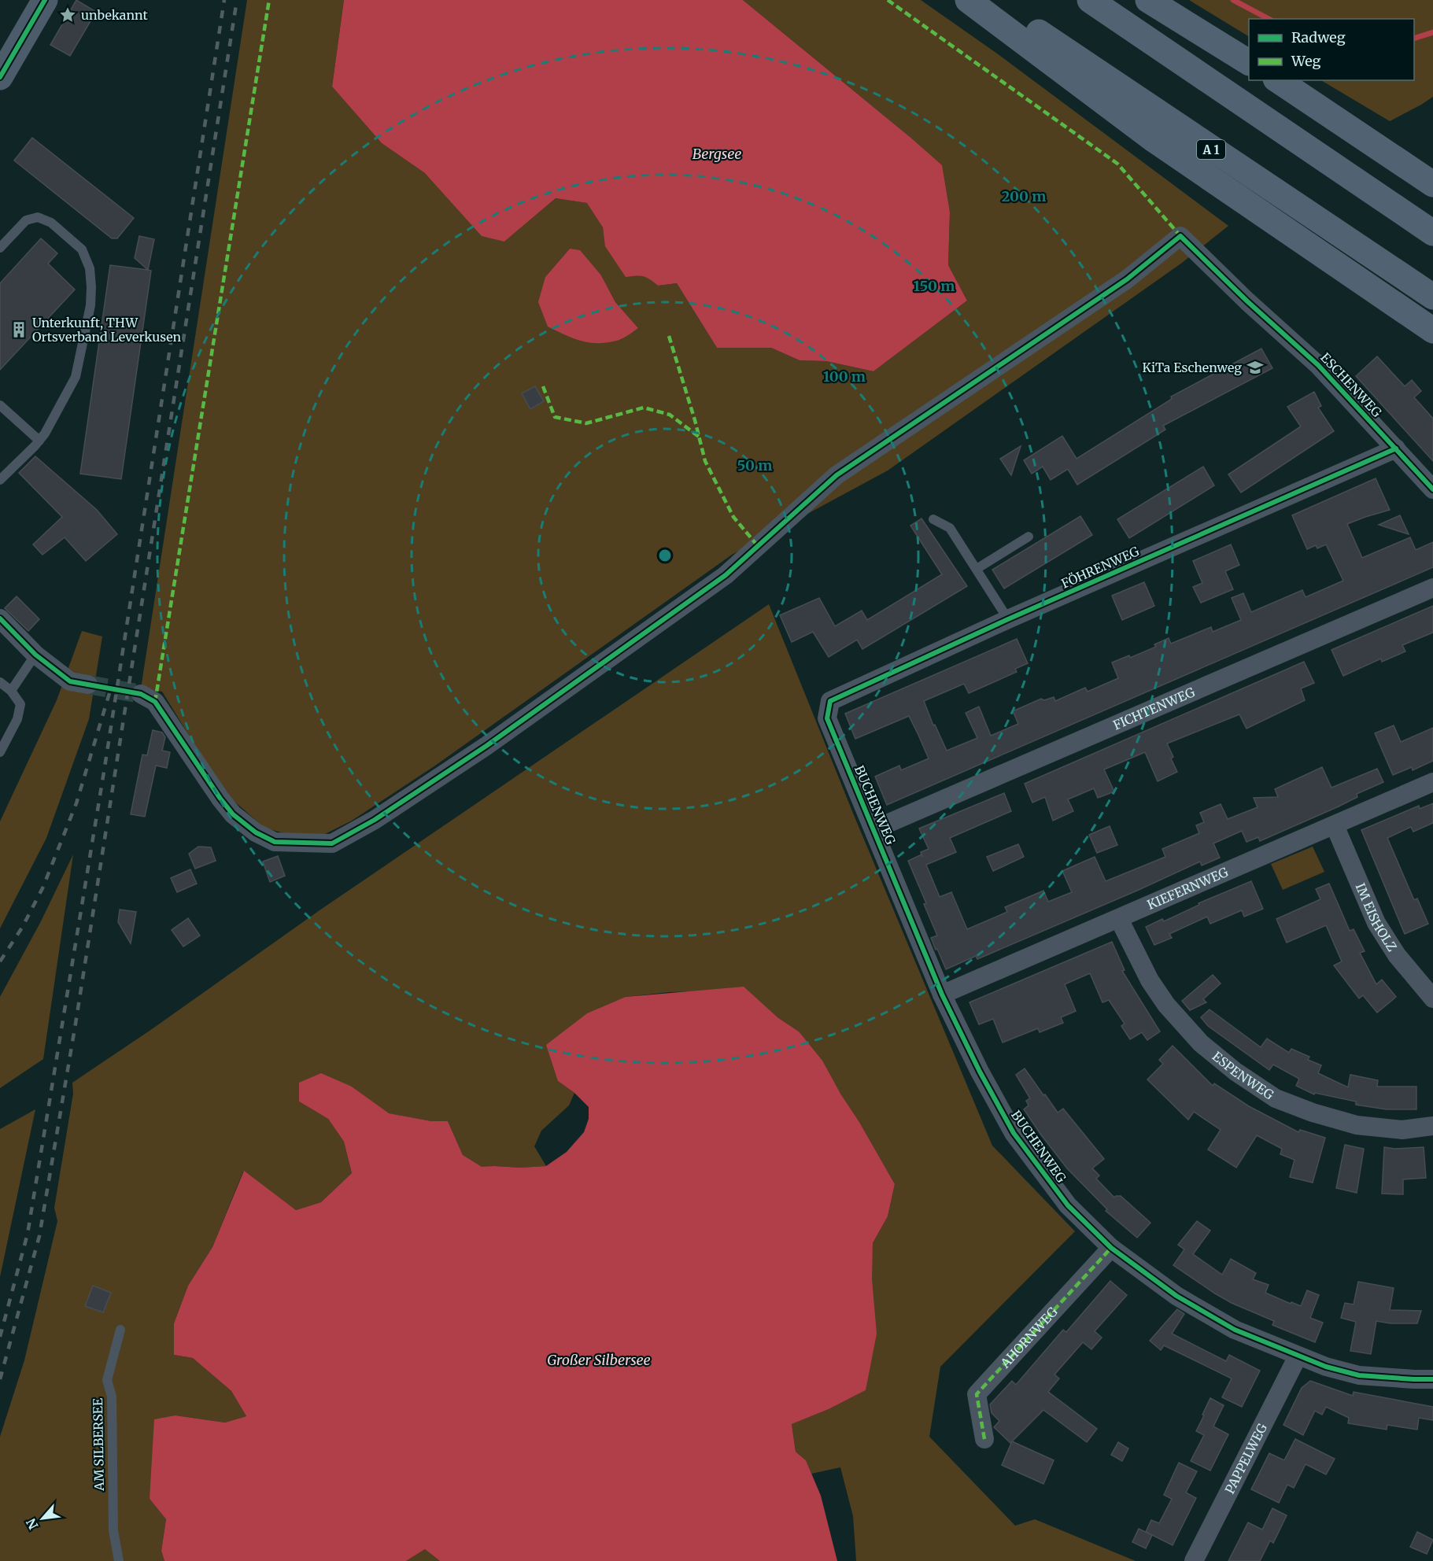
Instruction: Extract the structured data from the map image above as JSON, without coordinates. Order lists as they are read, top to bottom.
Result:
{
  "streets": {
    "highway": ["A 1"],
    "street": [
      "ESCHENWEG",
      "FÖHRENWEG",
      "FICHTENWEG",
      "BUCHENWEG",
      "KIEFERNWEG",
      "IM EISHOLZ",
      "ESPENWEG",
      "AHORNWEG",
      "PAPPELWEG"
    ],
    "lane": ["AM SILBERSEE"]
  },
  "crossings": [
    ["ESCHENWEG", "FÖHRENWEG"],
    ["FÖHRENWEG", "BUCHENWEG"],
    ["FICHTENWEG", "BUCHENWEG"],
    ["BUCHENWEG", "KIEFERNWEG"],
    ["BUCHENWEG", "AHORNWEG"],
    ["BUCHENWEG", "PAPPELWEG"],
    ["KIEFERNWEG", "IM EISHOLZ"],
    ["KIEFERNWEG", "ESPENWEG"]
  ],
  "water": ["Bergsee", "Großer Silbersee"],
  "places": {
    "place": ["unbekannt"],
    "building": ["Unterkunft, THW Ortsverband Leverkusen"],
    "school or university": ["KiTa Eschenweg"]
  },
  "legend": ["Radweg", "Weg"],
  "north": "bottom left",
  "rings": [
    "200 m",
    "150 m",
    "100 m",
    "50 m"
  ]
}
